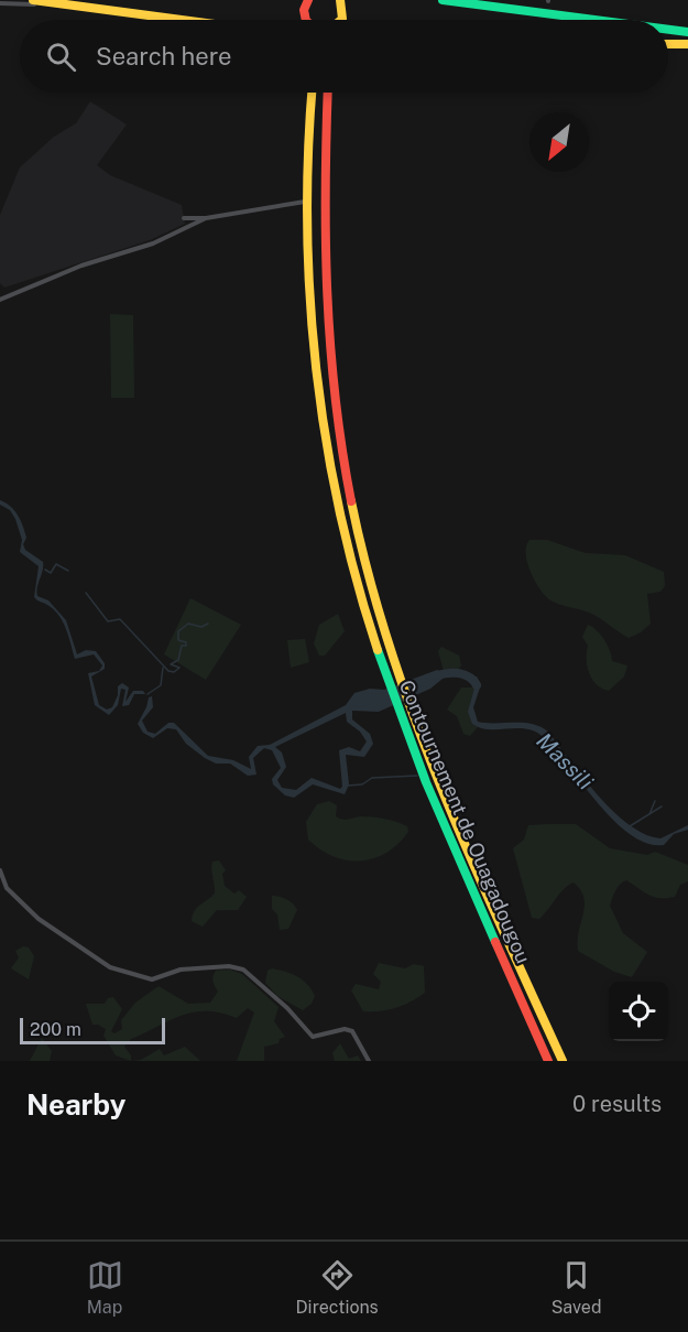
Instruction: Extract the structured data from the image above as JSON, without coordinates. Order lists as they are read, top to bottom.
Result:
{
  "streets": {
    "highway": ["Contournement de Ouagadougou"]
  },
  "water": ["Massili"],
  "scale_bar": "200 m",
  "north": "bottom left",
  "page": {
    "search": "Search here",
    "scale": "200 m",
    "heading": ["Nearby", "0 results"],
    "nav": ["Map", "Directions", "Saved"]
  }
}
